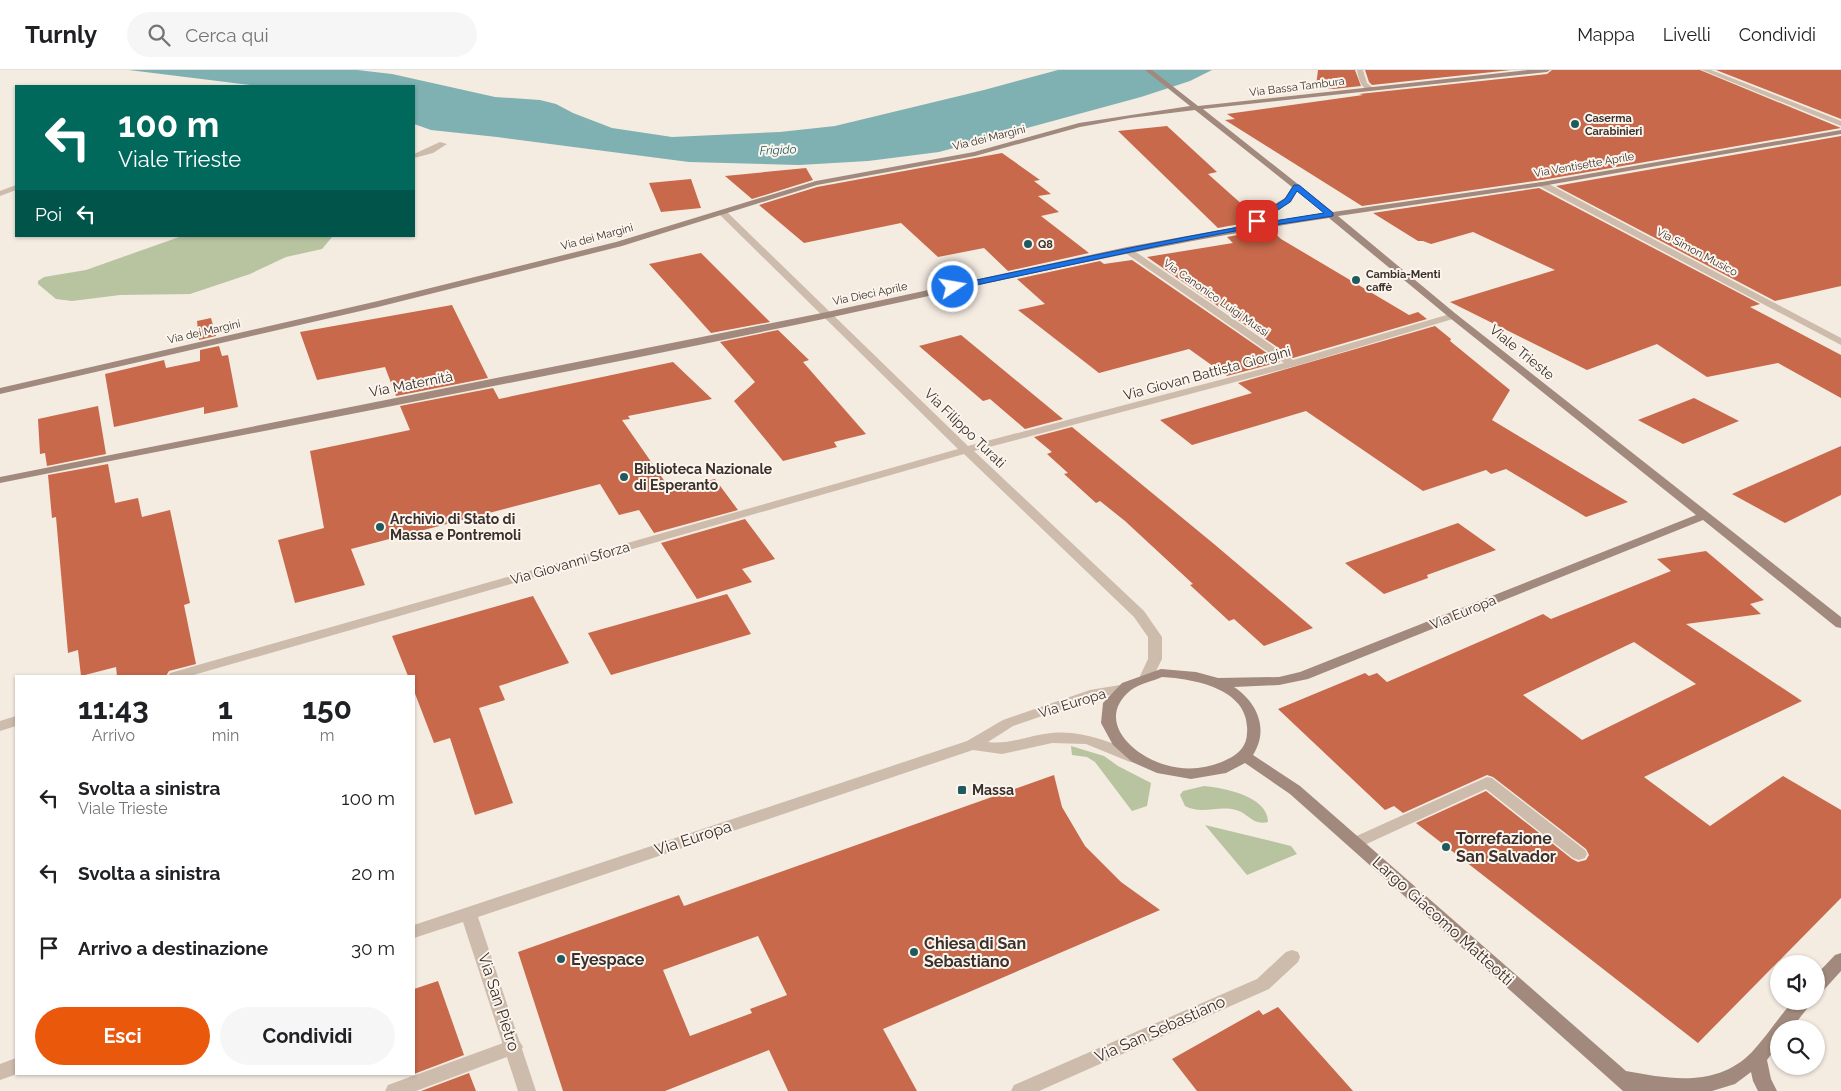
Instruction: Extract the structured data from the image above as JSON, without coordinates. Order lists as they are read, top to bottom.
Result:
{
  "streets": {
    "street": [
      "Via Bassa Tambura",
      "Via dei Margini",
      "Via Ventisette Aprile",
      "Via Simon Musico",
      "Via Dieci Aprile",
      "Via Canonico Luigi Mussi",
      "Viale Trieste",
      "Via Giovan Battista Giorgini",
      "Via Maternità",
      "Via Filippo Turati",
      "Via Giovanni Sforza",
      "Via Europa",
      "Largo Giacomo Matteotti",
      "Via San Pietro",
      "Via San Sebastiano"
    ]
  },
  "crossings": [
    ["Via Bassa Tambura", "Via dei Margini"],
    ["Via Bassa Tambura", "Viale Trieste"],
    ["Via dei Margini", "Viale Trieste"],
    ["Via dei Margini", "Via Filippo Turati"],
    ["Via Ventisette Aprile", "Via Simon Musico"],
    ["Via Ventisette Aprile", "Via Dieci Aprile"],
    ["Via Ventisette Aprile", "Viale Trieste"],
    ["Via Dieci Aprile", "Via Canonico Luigi Mussi"],
    ["Via Dieci Aprile", "Viale Trieste"],
    ["Via Dieci Aprile", "Via Maternità"],
    ["Via Dieci Aprile", "Via Filippo Turati"],
    ["Via Canonico Luigi Mussi", "Via Giovan Battista Giorgini"],
    ["Viale Trieste", "Via Giovan Battista Giorgini"],
    ["Viale Trieste", "Via Europa"],
    ["Via Giovan Battista Giorgini", "Via Filippo Turati"],
    ["Via Giovan Battista Giorgini", "Via Giovanni Sforza"],
    ["Via Maternità", "Via Filippo Turati"],
    ["Via Filippo Turati", "Via Giovanni Sforza"],
    ["Via Filippo Turati", "Via Europa"],
    ["Via Filippo Turati", "Largo Giacomo Matteotti"],
    ["Via Europa", "Largo Giacomo Matteotti"],
    ["Via Europa", "Via San Pietro"]
  ],
  "water": ["Frigido"],
  "places": {
    "other": [
      "Caserma Carabinieri",
      "Q8",
      "Cambia-Menti caffè",
      "Biblioteca Nazionale di Esperanto",
      "Archivio di Stato di Massa e Pontremoli",
      "Torrefazione San Salvador",
      "Chiesa di San Sebastiano",
      "Eyespace"
    ],
    "transit": ["Massa"]
  },
  "page": {
    "header": "Turnly",
    "search": "Cerca qui",
    "nav": ["Mappa", "Livelli", "Condividi"],
    "turn": ["100 m", "Viale Trieste"],
    "then": "Poi",
    "eta": [
      "11:43",
      "Arrivo",
      "1",
      "min",
      "150",
      "m"
    ],
    "list": [
      {
        "name": "Svolta a sinistra",
        "note": "Viale Trieste",
        "value": "100 m"
      },
      {
        "name": "Svolta a sinistra",
        "value": "20 m"
      },
      {
        "name": "Arrivo a destinazione",
        "value": "30 m"
      }
    ],
    "buttons": ["Esci", "Condividi"]
  }
}
